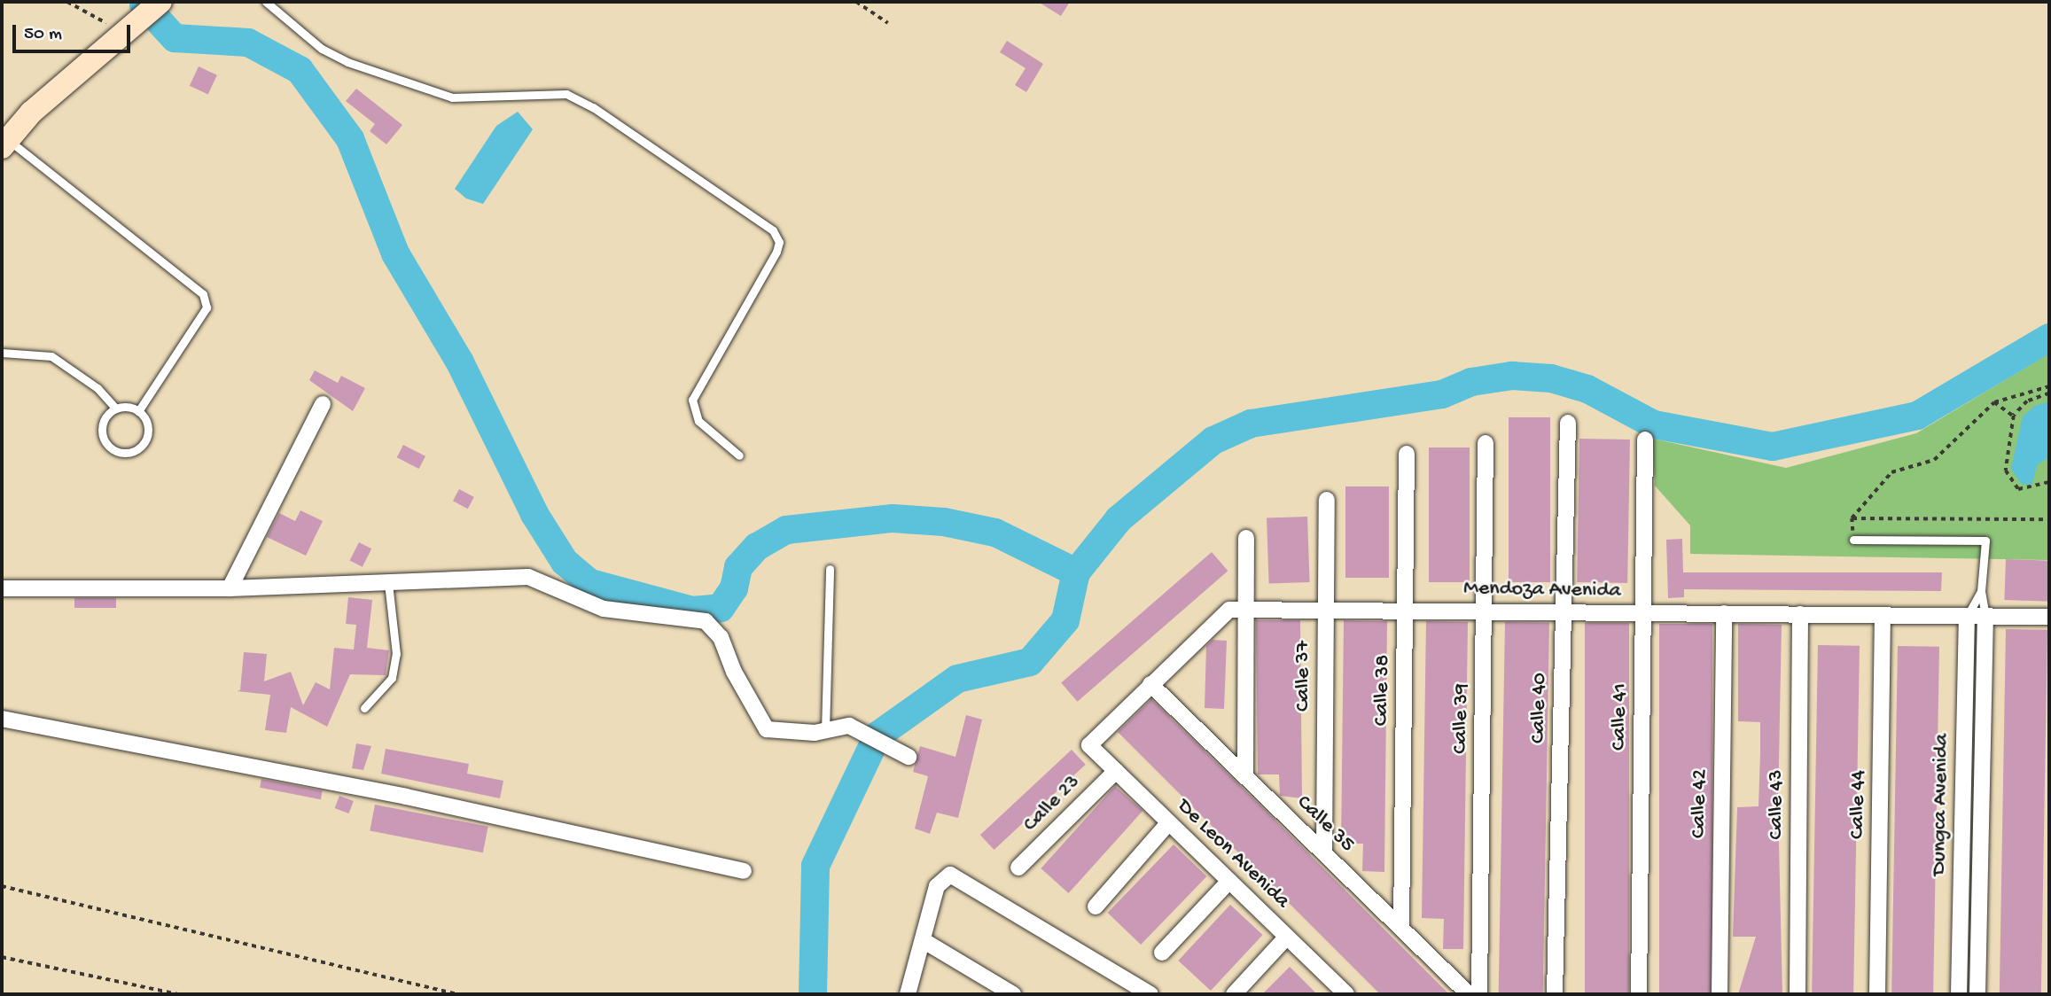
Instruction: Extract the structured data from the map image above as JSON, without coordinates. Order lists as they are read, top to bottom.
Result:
{
  "streets": {
    "street": [
      "Mendoza Avenida",
      "Calle 37",
      "Calle 38",
      "Calle 40",
      "Calle 41",
      "Calle 39",
      "Calle 23",
      "Calle 42",
      "Calle 43",
      "Calle 44",
      "Dungca Avenida",
      "Calle 35",
      "De Leon Avenida"
    ]
  },
  "crossings": [
    ["Mendoza Avenida", "Calle 37"],
    ["Mendoza Avenida", "Calle 38"],
    ["Mendoza Avenida", "Calle 40"],
    ["Mendoza Avenida", "Calle 41"],
    ["Mendoza Avenida", "Calle 39"],
    ["Mendoza Avenida", "Calle 42"],
    ["Mendoza Avenida", "Calle 43"],
    ["Mendoza Avenida", "Calle 44"],
    ["Mendoza Avenida", "Dungca Avenida"],
    ["Mendoza Avenida", "Calle 35"],
    ["Mendoza Avenida", "De Leon Avenida"],
    ["Calle 37", "Calle 35"],
    ["Calle 38", "Calle 35"],
    ["Calle 23", "De Leon Avenida"]
  ],
  "scale_bar": "50 m"
}
